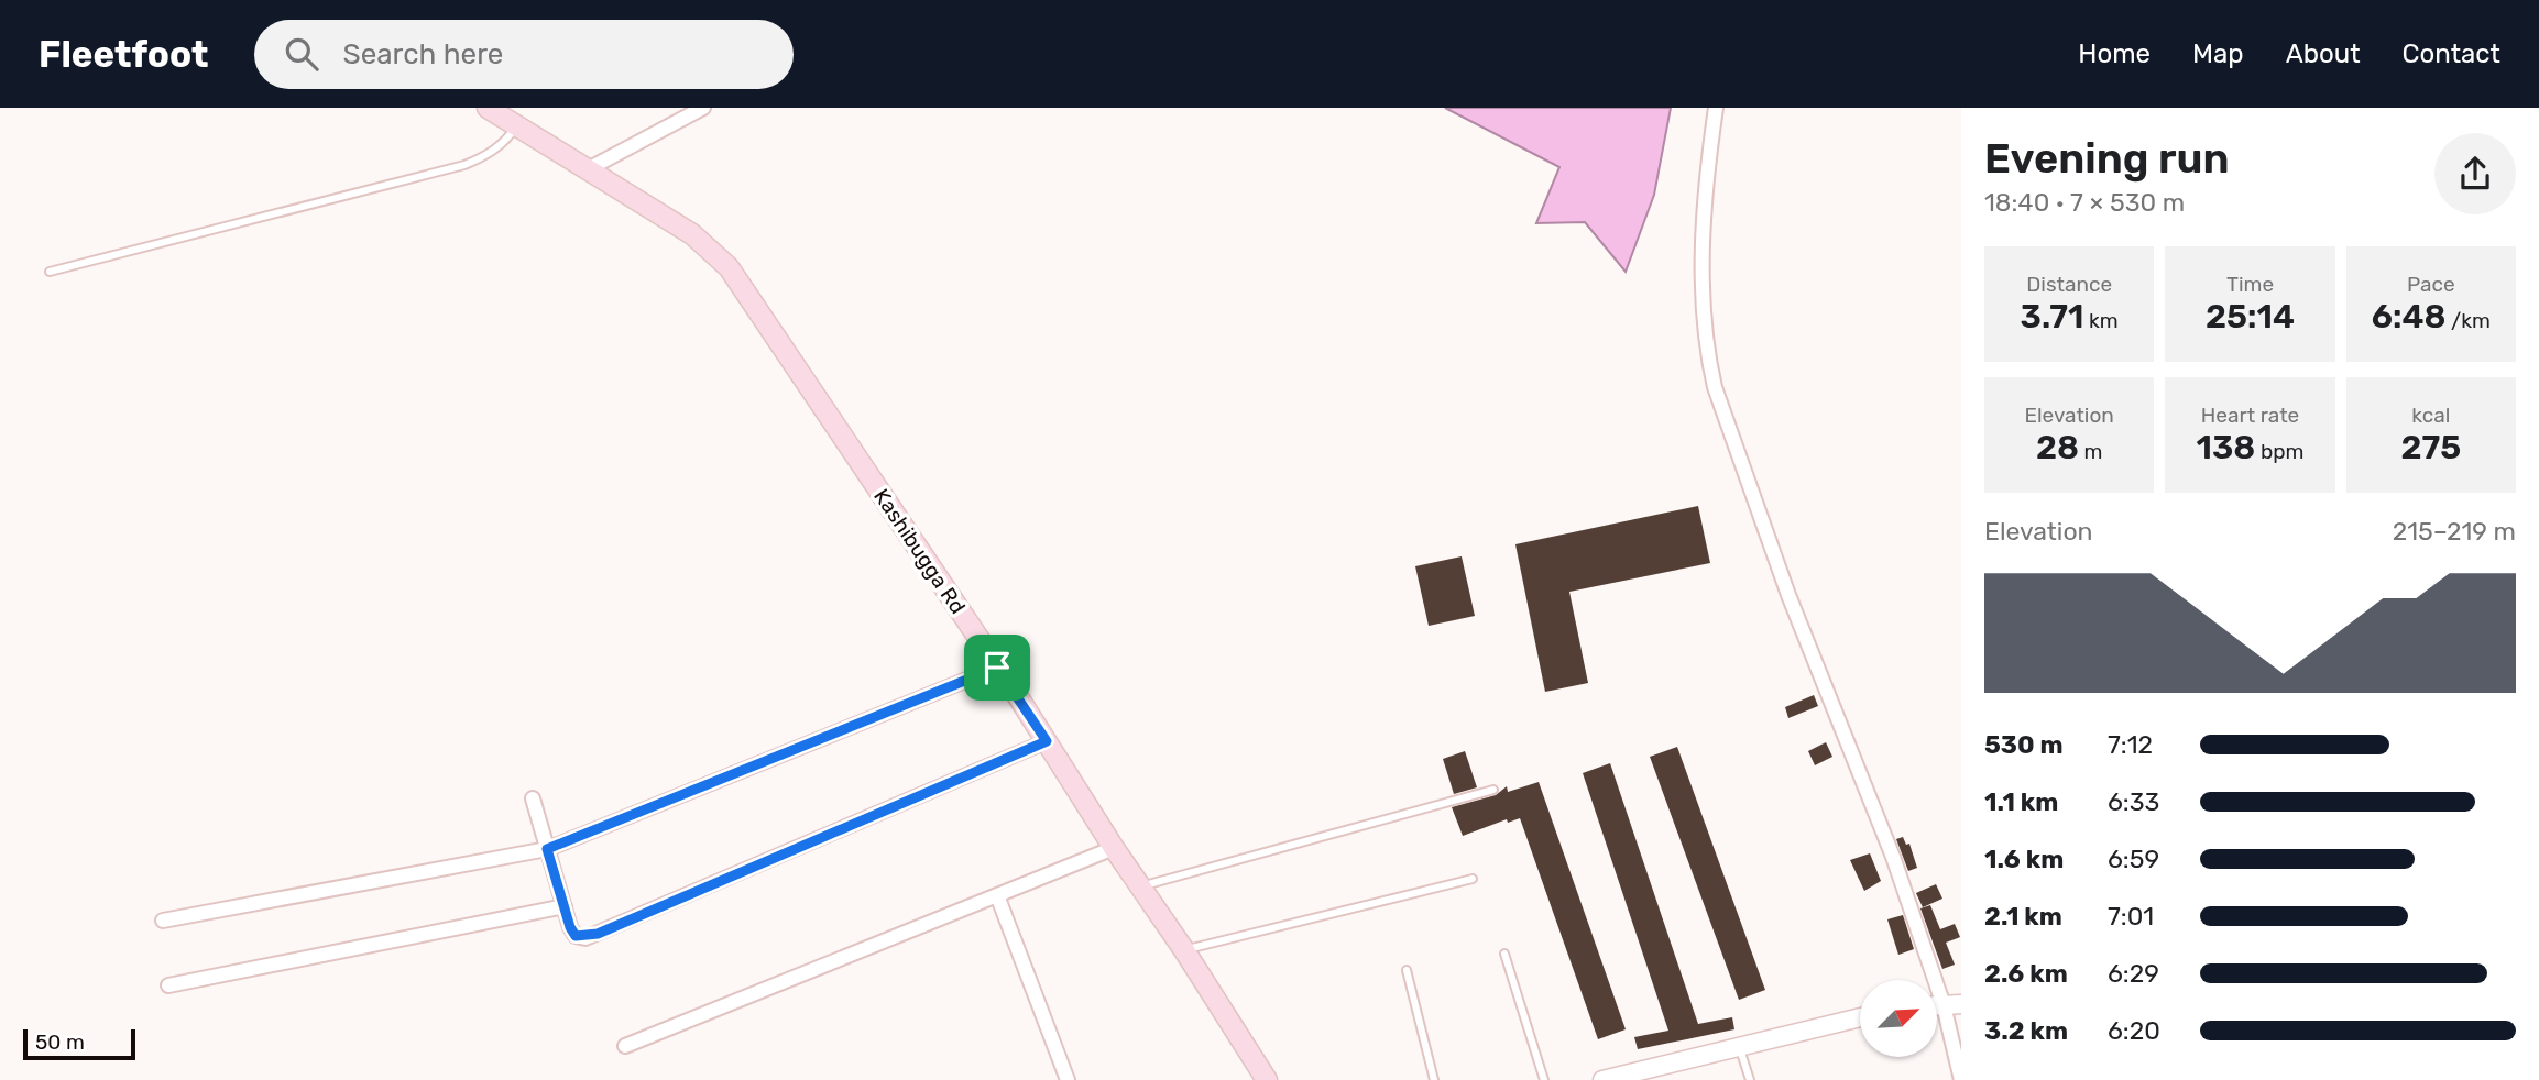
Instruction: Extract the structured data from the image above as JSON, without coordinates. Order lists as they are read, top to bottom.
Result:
{
  "streets": {
    "main road": ["Kashibugga Rd"]
  },
  "scale_bar": "50 m",
  "north": "top right",
  "page": {
    "header": "Fleetfoot",
    "search": "Search here",
    "nav": [
      "Home",
      "Map",
      "About",
      "Contact"
    ],
    "heading": ["Evening run", "18:40 · 7 × 530 m"],
    "stats": [
      ["Distance", "3.71 km"],
      ["Time", "25:14"],
      ["Pace", "6:48 /km"],
      ["Elevation", "28 m"],
      ["Heart rate", "138 bpm"],
      ["kcal", "275"]
    ],
    "chart": ["Elevation", "215–219 m"],
    "list": [
      {
        "name": "530 m",
        "note": "7:12"
      },
      {
        "name": "1.1 km",
        "note": "6:33"
      },
      {
        "name": "1.6 km",
        "note": "6:59"
      },
      {
        "name": "2.1 km",
        "note": "7:01"
      },
      {
        "name": "2.6 km",
        "note": "6:29"
      },
      {
        "name": "3.2 km",
        "note": "6:20"
      }
    ],
    "scale": "50 m"
  }
}
